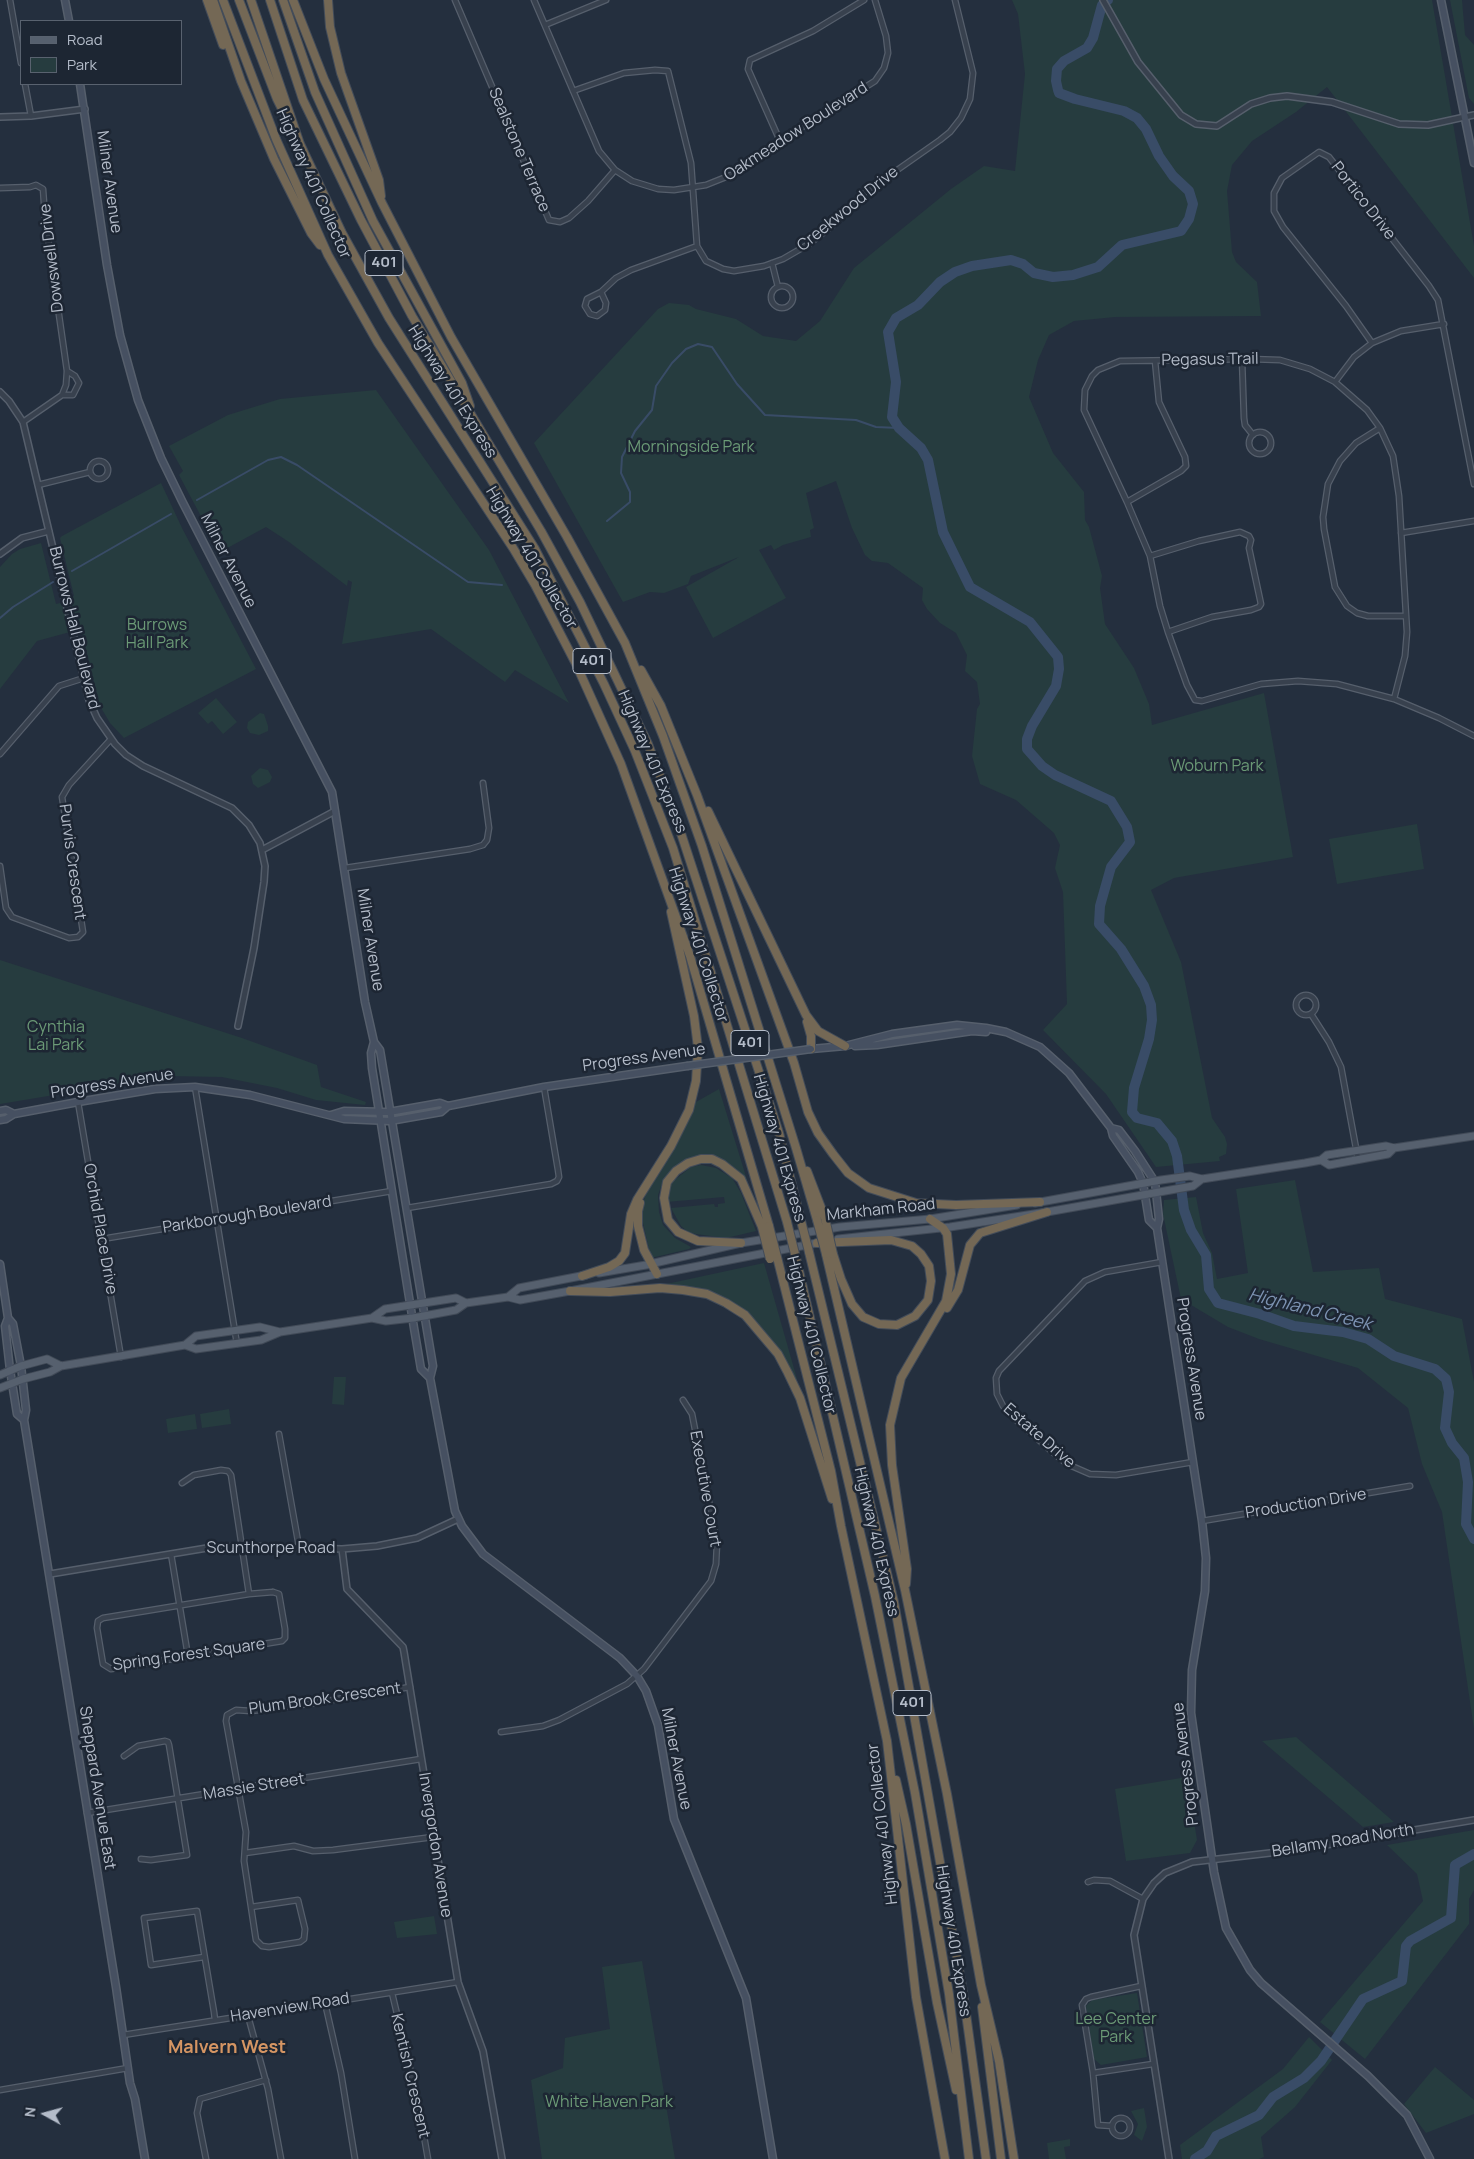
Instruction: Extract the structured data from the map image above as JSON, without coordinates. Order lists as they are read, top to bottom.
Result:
{
  "streets": {
    "highway": ["Highway 401 Collector", "401", "Highway 401 Express"],
    "main road": [
      "Milner Avenue",
      "Progress Avenue",
      "Markham Road",
      "Sheppard Avenue East"
    ],
    "street": [
      "Oakmeadow Boulevard",
      "Sealstone Terrace",
      "Portico Drive",
      "Creekwood Drive",
      "Dowswell Drive",
      "Pegasus Trail",
      "Burrows Hall Boulevard",
      "Purvis Crescent",
      "Parkborough Boulevard",
      "Orchid Place Drive",
      "Estate Drive",
      "Executive Court",
      "Production Drive",
      "Scunthorpe Road",
      "Spring Forest Square",
      "Plum Brook Crescent",
      "Massie Street",
      "Bellamy Road North",
      "Invergordon Avenue",
      "Havenview Road",
      "Kentish Crescent"
    ]
  },
  "crossings": [
    ["Oakmeadow Boulevard", "Sealstone Terrace"],
    ["Milner Avenue", "Progress Avenue"],
    ["Milner Avenue", "Markham Road"],
    ["Milner Avenue", "Parkborough Boulevard"],
    ["Milner Avenue", "Executive Court"],
    ["Milner Avenue", "Scunthorpe Road"],
    ["Dowswell Drive", "Burrows Hall Boulevard"],
    ["Burrows Hall Boulevard", "Purvis Crescent"],
    ["Progress Avenue", "Markham Road"],
    ["Progress Avenue", "Orchid Place Drive"],
    ["Progress Avenue", "Estate Drive"],
    ["Progress Avenue", "Production Drive"],
    ["Progress Avenue", "Bellamy Road North"],
    ["Markham Road", "Orchid Place Drive"],
    ["Markham Road", "Sheppard Avenue East"],
    ["Parkborough Boulevard", "Orchid Place Drive"],
    ["Scunthorpe Road", "Sheppard Avenue East"],
    ["Scunthorpe Road", "Invergordon Avenue"],
    ["Plum Brook Crescent", "Massie Street"],
    ["Plum Brook Crescent", "Invergordon Avenue"],
    ["Massie Street", "Sheppard Avenue East"],
    ["Massie Street", "Invergordon Avenue"],
    ["Sheppard Avenue East", "Havenview Road"],
    ["Invergordon Avenue", "Havenview Road"],
    ["Havenview Road", "Kentish Crescent"]
  ],
  "districts": ["Malvern West"],
  "water": ["Highland Creek"],
  "parks": [
    "Morningside Park",
    "Burrows Hall Park",
    "Woburn Park",
    "Cynthia Lai Park",
    "Lee Center Park",
    "White Haven Park"
  ],
  "legend": ["Road", "Park"],
  "north": "left"
}
